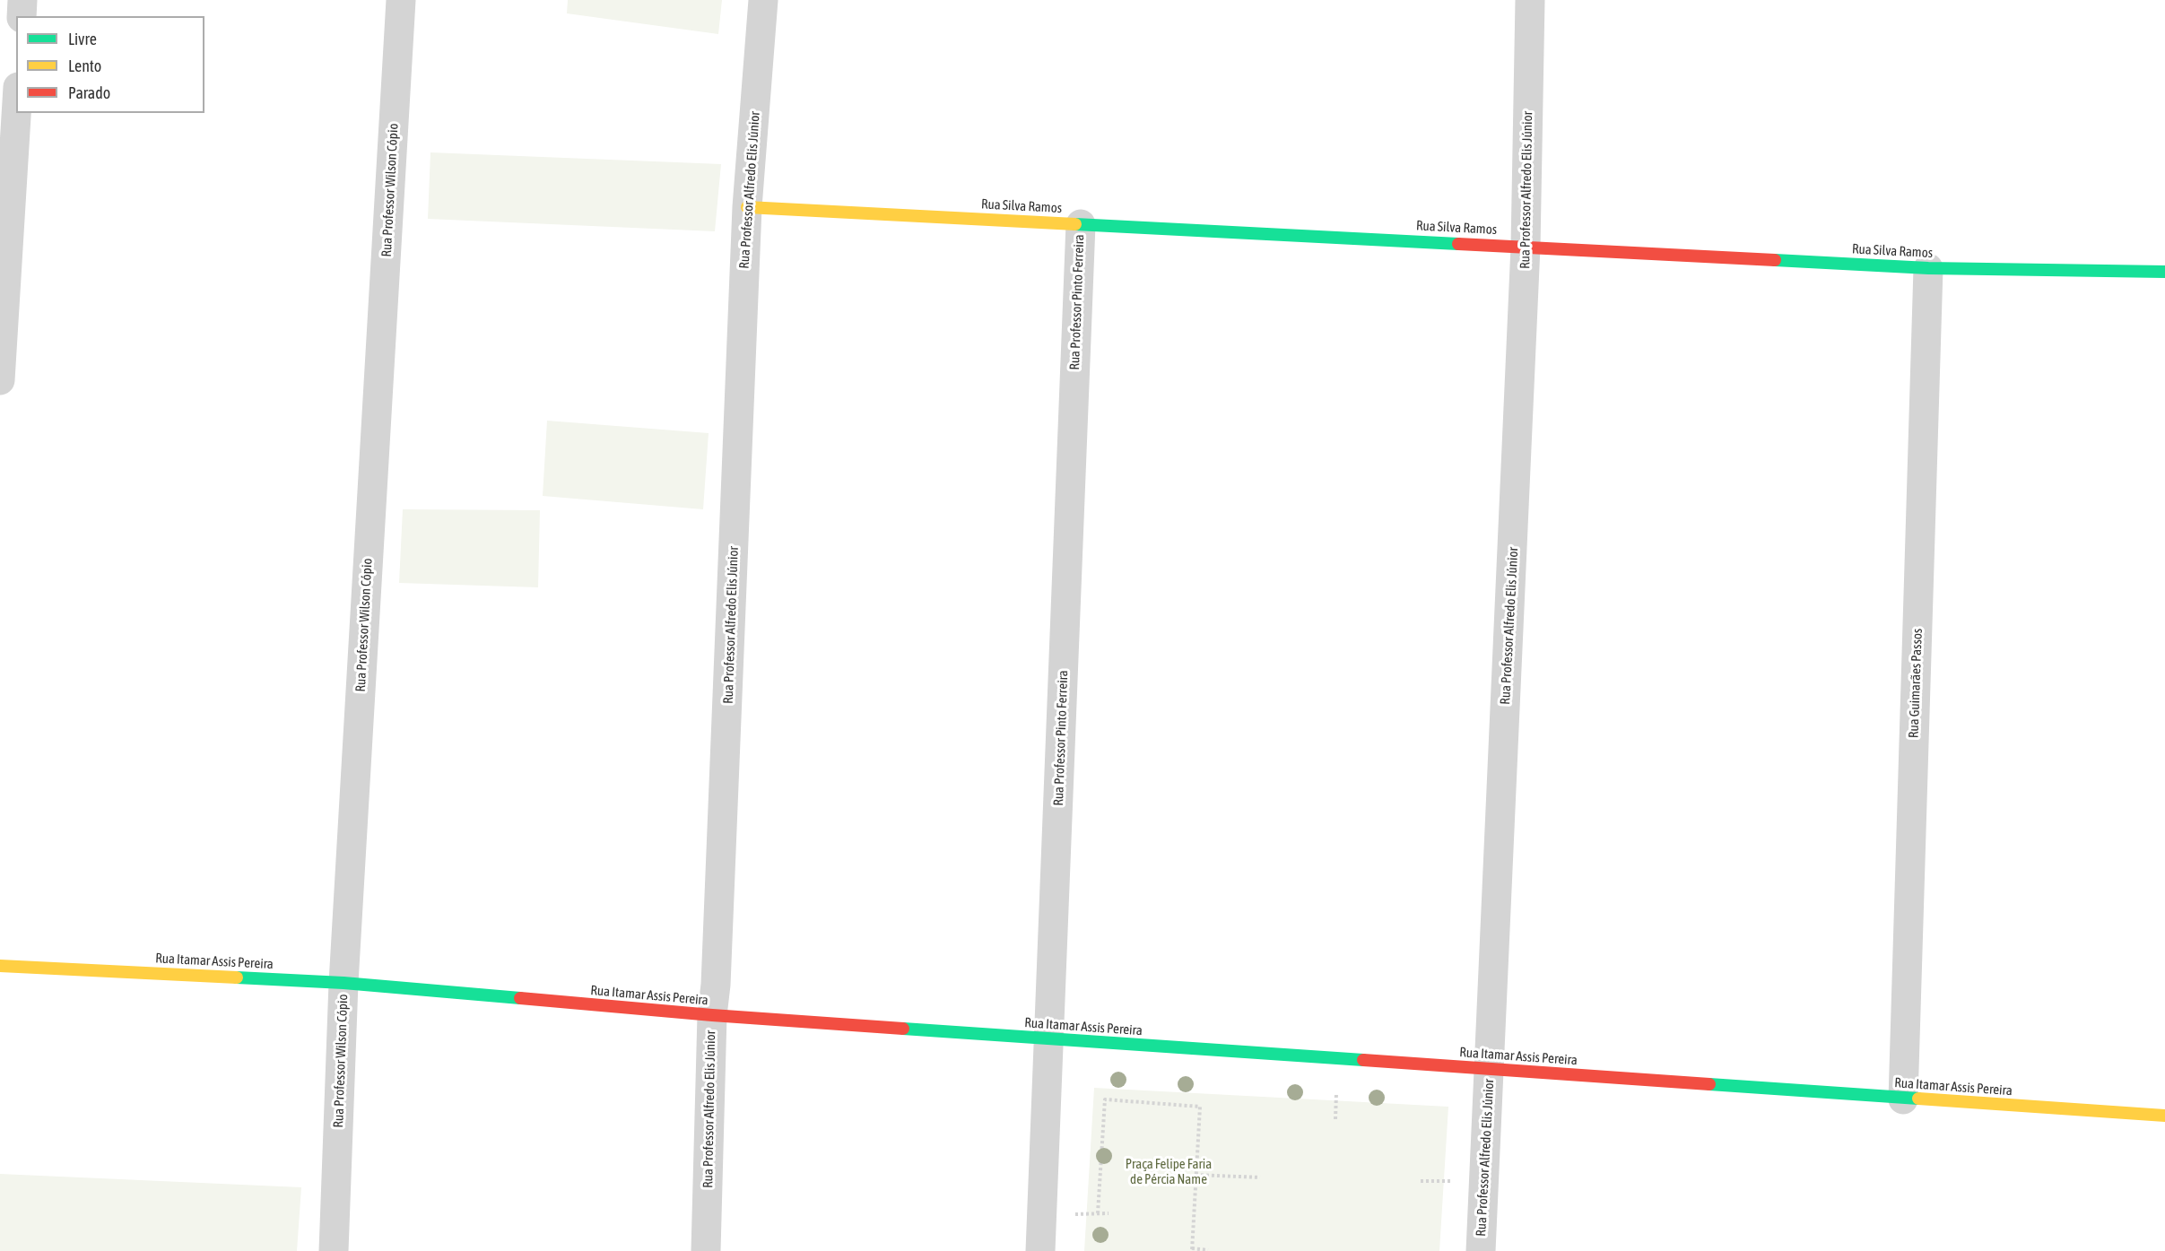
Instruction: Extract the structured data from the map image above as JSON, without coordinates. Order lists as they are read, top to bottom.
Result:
{
  "streets": {
    "street": [
      "Rua Professor Wilson Cópio",
      "Rua Professor Alfredo Elis Júnior",
      "Rua Silva Ramos",
      "Rua Professor Pinto Ferreira",
      "Rua Guimarães Passos",
      "Rua Itamar Assis Pereira"
    ]
  },
  "crossings": [
    ["Rua Professor Wilson Cópio", "Rua Itamar Assis Pereira"],
    ["Rua Professor Alfredo Elis Júnior", "Rua Silva Ramos"],
    ["Rua Professor Alfredo Elis Júnior", "Rua Itamar Assis Pereira"],
    ["Rua Silva Ramos", "Rua Professor Pinto Ferreira"],
    ["Rua Silva Ramos", "Rua Guimarães Passos"],
    ["Rua Professor Pinto Ferreira", "Rua Itamar Assis Pereira"],
    ["Rua Guimarães Passos", "Rua Itamar Assis Pereira"]
  ],
  "parks": ["Praça Felipe Faria de Pércia Name"],
  "legend": ["Livre", "Lento", "Parado"]
}
